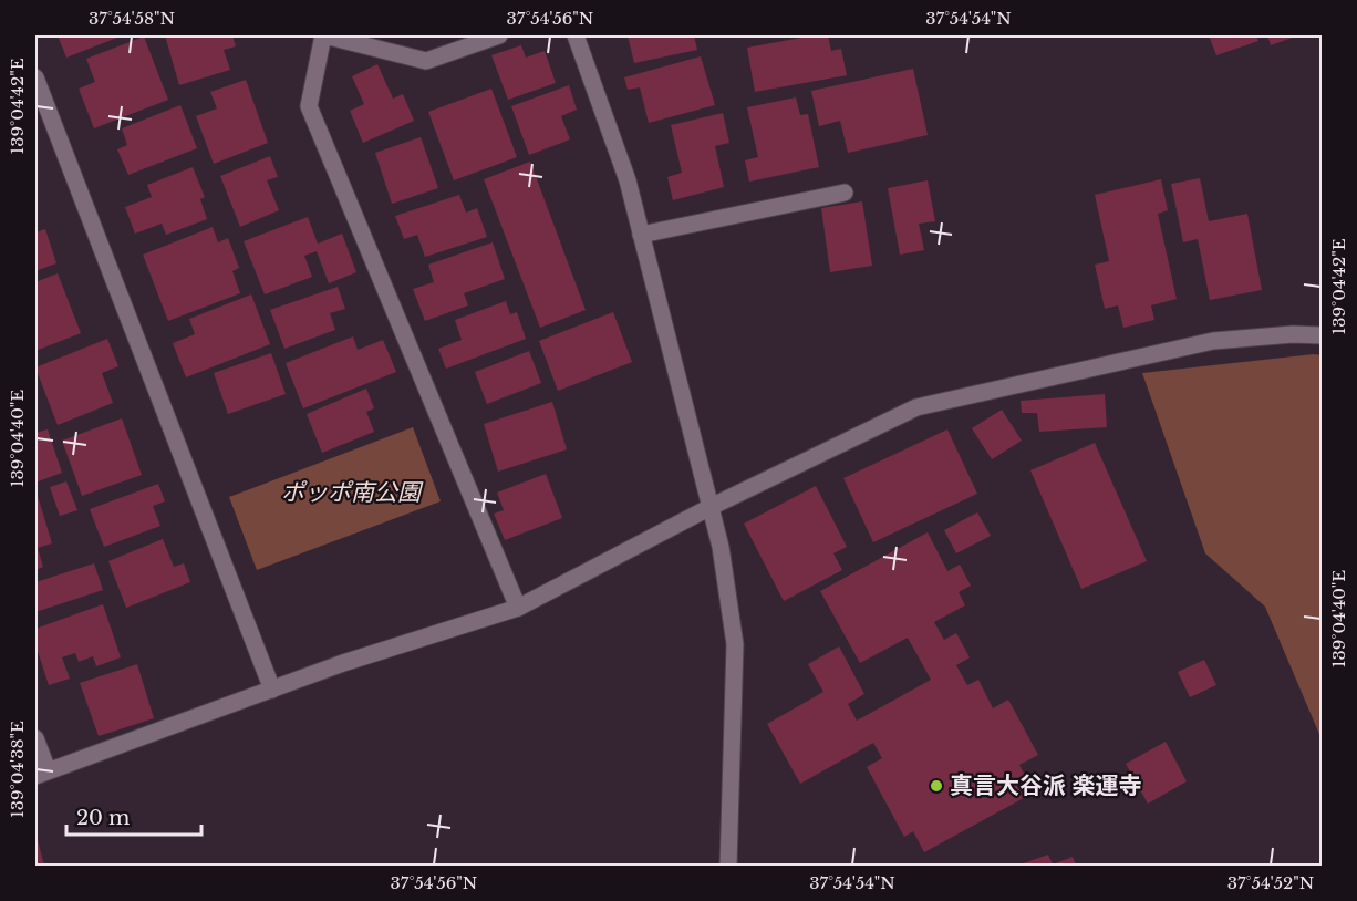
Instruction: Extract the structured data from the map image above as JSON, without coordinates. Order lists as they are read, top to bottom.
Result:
{
  "parks": ["ポッポ南公園"],
  "places": ["真言大谷派 楽運寺"],
  "scale_bar": "20 m",
  "coordinates": [
    "37°54'58\"N",
    "37°54'56\"N",
    "37°54'54\"N",
    "139°04'42\"E",
    "139°04'40\"E",
    "139°04'38\"E",
    "37°54'52\"N"
  ]
}
